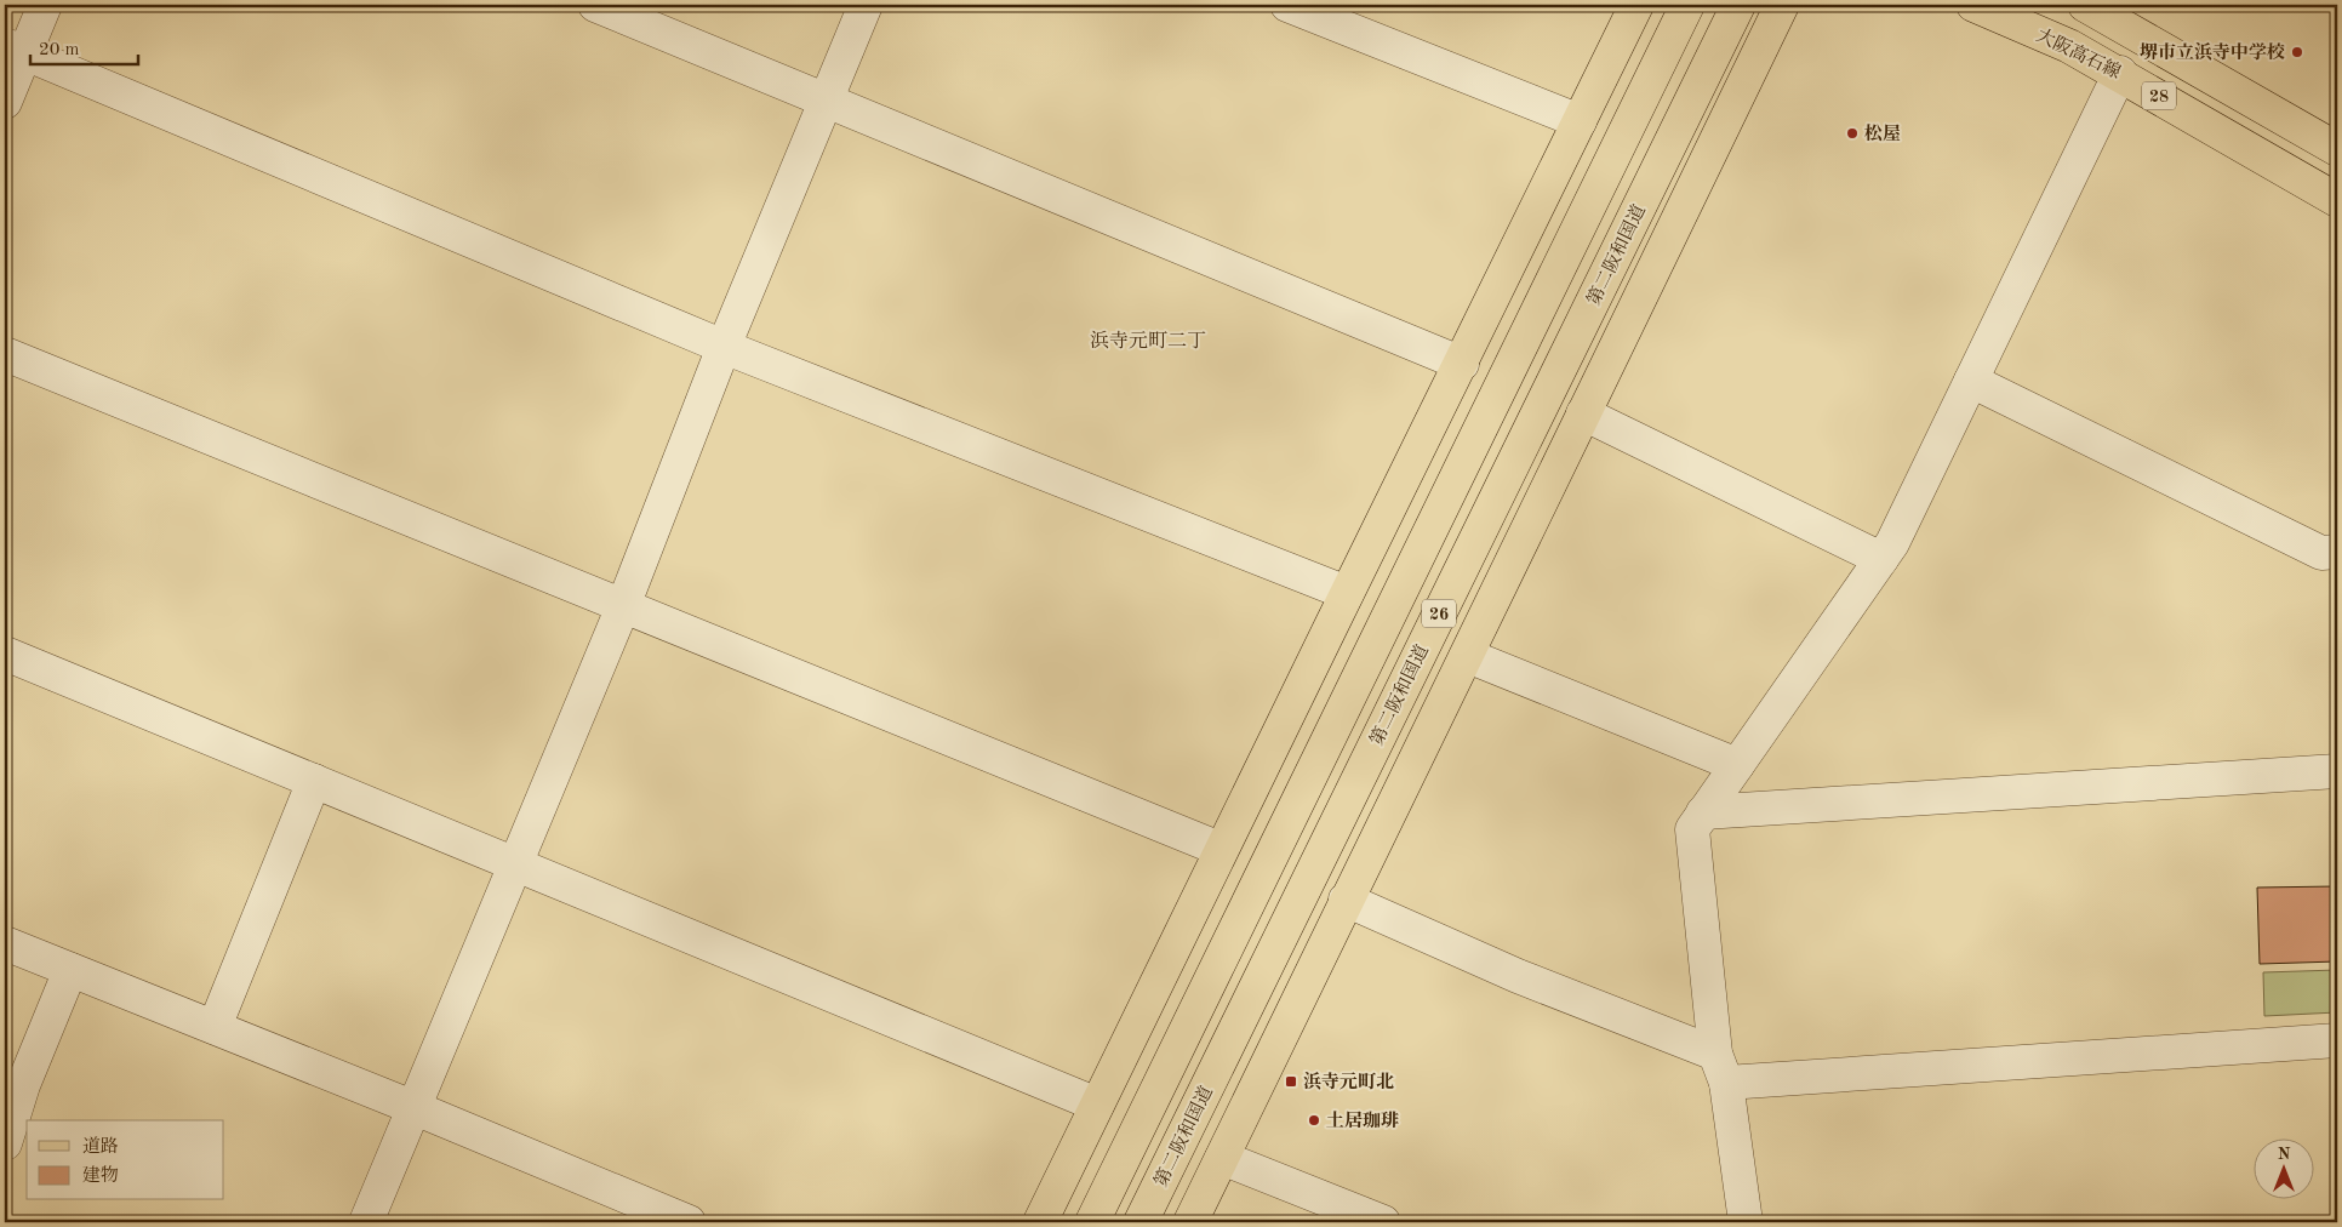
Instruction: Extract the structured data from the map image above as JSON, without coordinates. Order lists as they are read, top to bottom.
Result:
{
  "streets": {
    "main road": [
      "大阪高石線",
      "28",
      "第二阪和国道",
      "26"
    ]
  },
  "districts": ["浜寺元町二丁"],
  "places": {
    "other": ["堺市立浜寺中学校", "松屋", "土居珈琲"],
    "transit": ["浜寺元町北"]
  },
  "legend": ["道路", "建物"],
  "scale_bar": "20 m",
  "north": "top"
}
